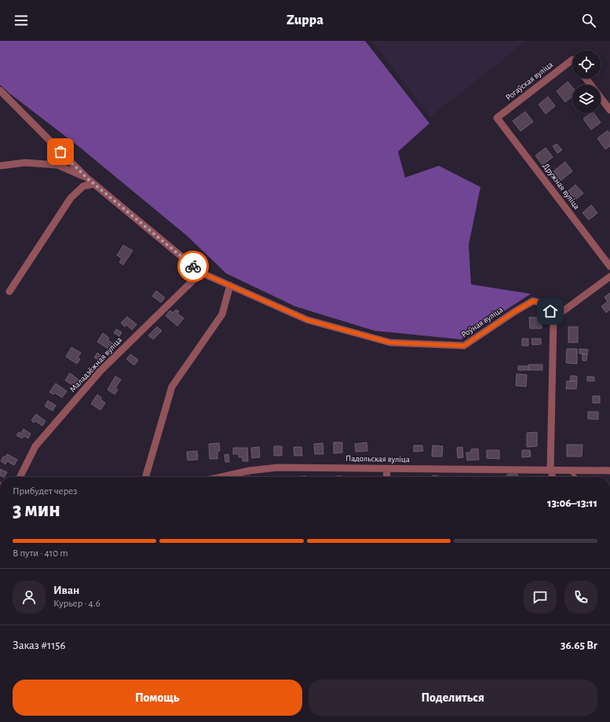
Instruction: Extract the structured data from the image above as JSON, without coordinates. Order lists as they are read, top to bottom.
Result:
{
  "streets": {
    "street": [
      "Рогаўская вуліца",
      "Дружная вуліца",
      "Роўная вуліца",
      "Маладзёжная вуліца",
      "Падольская вуліца"
    ]
  },
  "crossings": [
    ["Рогаўская вуліца", "Дружная вуліца"],
    ["Роўная вуліца", "Падольская вуліца"]
  ],
  "page": {
    "header": "Zuppa",
    "heading": ["3 мин", "Прибудет через", "13:06–13:11"],
    "panel": [
      "Иван",
      "Курьер · 4.6",
      "Заказ #1156",
      "36.65 Br"
    ],
    "bar": "В пути · 410 m",
    "buttons": ["Помощь", "Поделиться"]
  }
}
